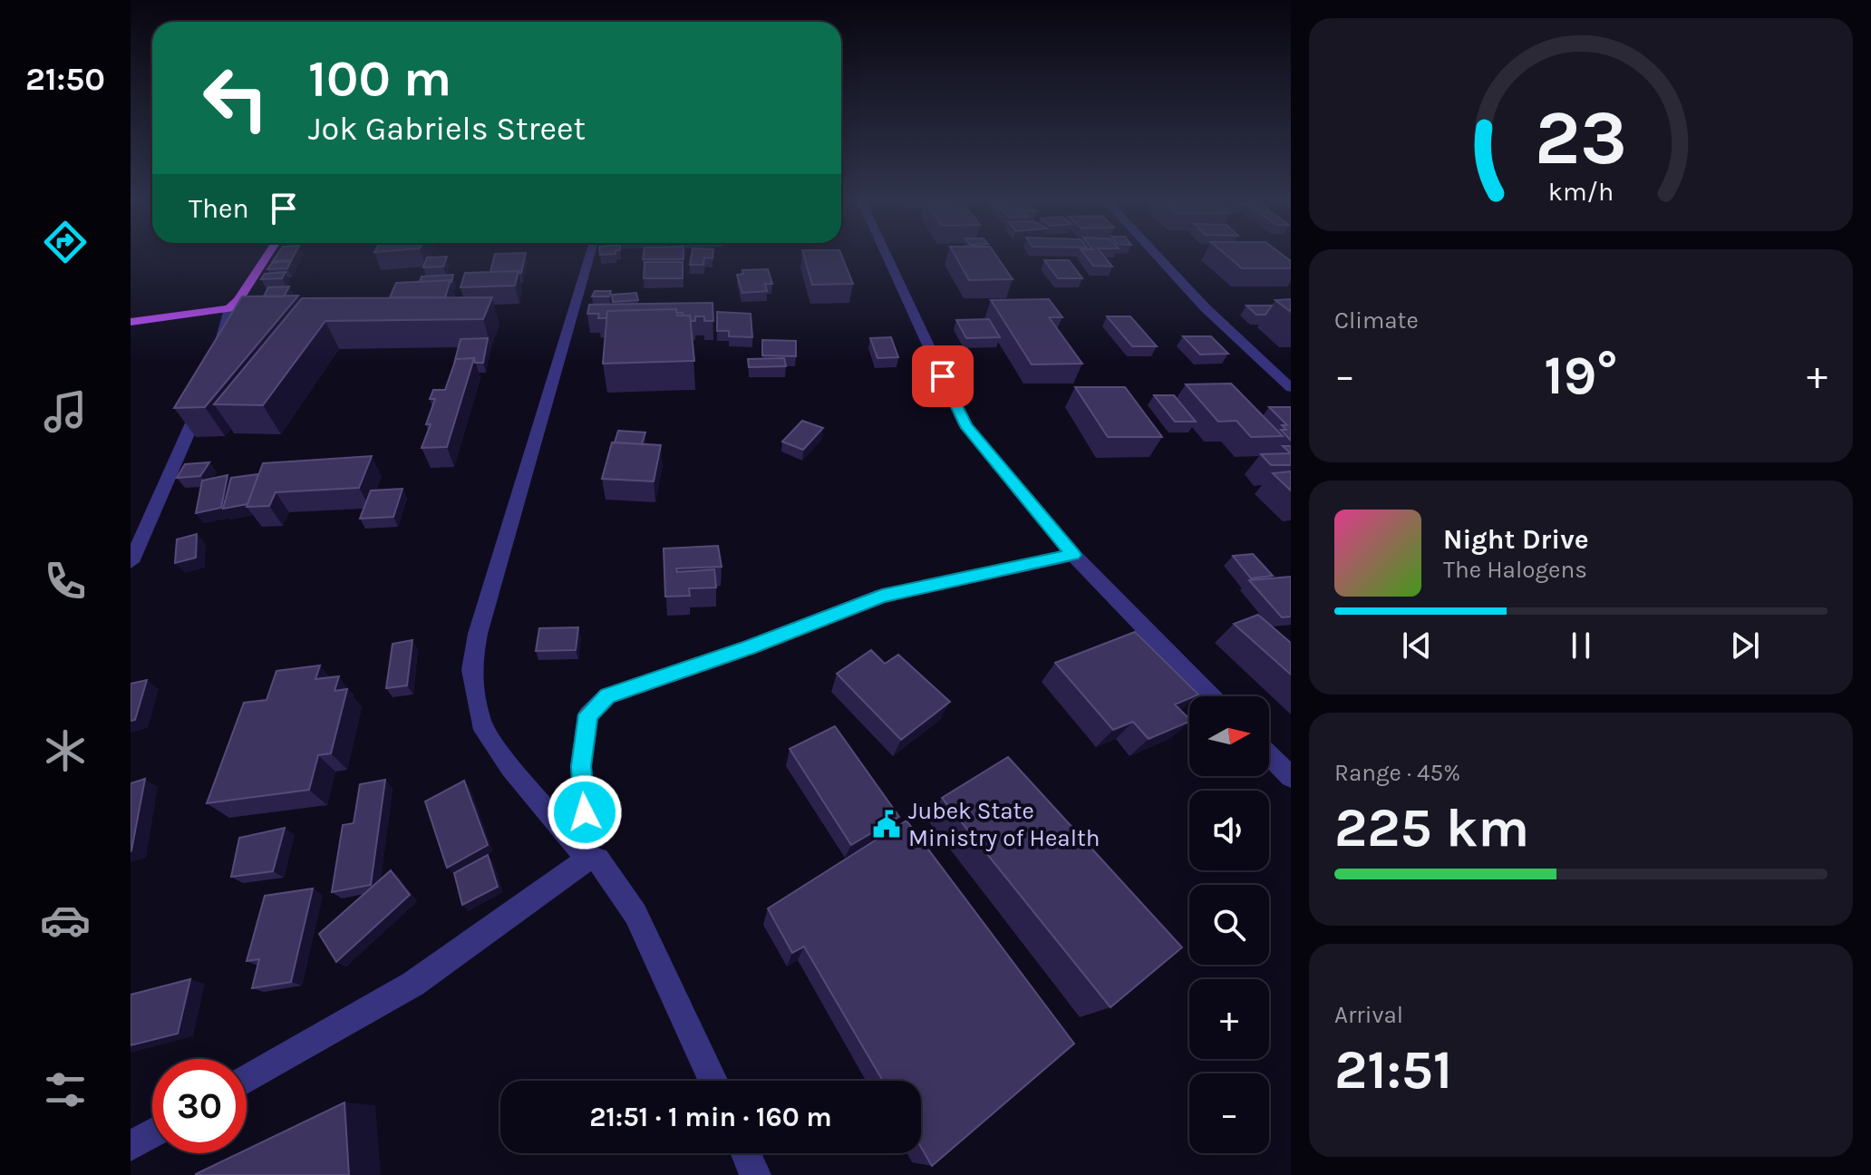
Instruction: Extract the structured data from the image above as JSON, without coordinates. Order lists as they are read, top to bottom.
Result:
{
  "places": {
    "public building": ["Jubek State Ministry of Health"]
  },
  "north": "right",
  "page": {
    "tabs": "21:50",
    "turn": ["100 m", "Jok Gabriels Street"],
    "then": "Then",
    "tile": [
      "Climate",
      ["Range · 45%", "225 km"],
      ["Arrival", "21:51"]
    ],
    "heat": ["−", "19°", "+"],
    "song": ["Night Drive", "The Halogens"],
    "map_buttons": ["+", "−"],
    "limit": "30",
    "trip": "21:51 · 1 min · 160 m",
    "gauge": ["23", "km/h"]
  }
}
